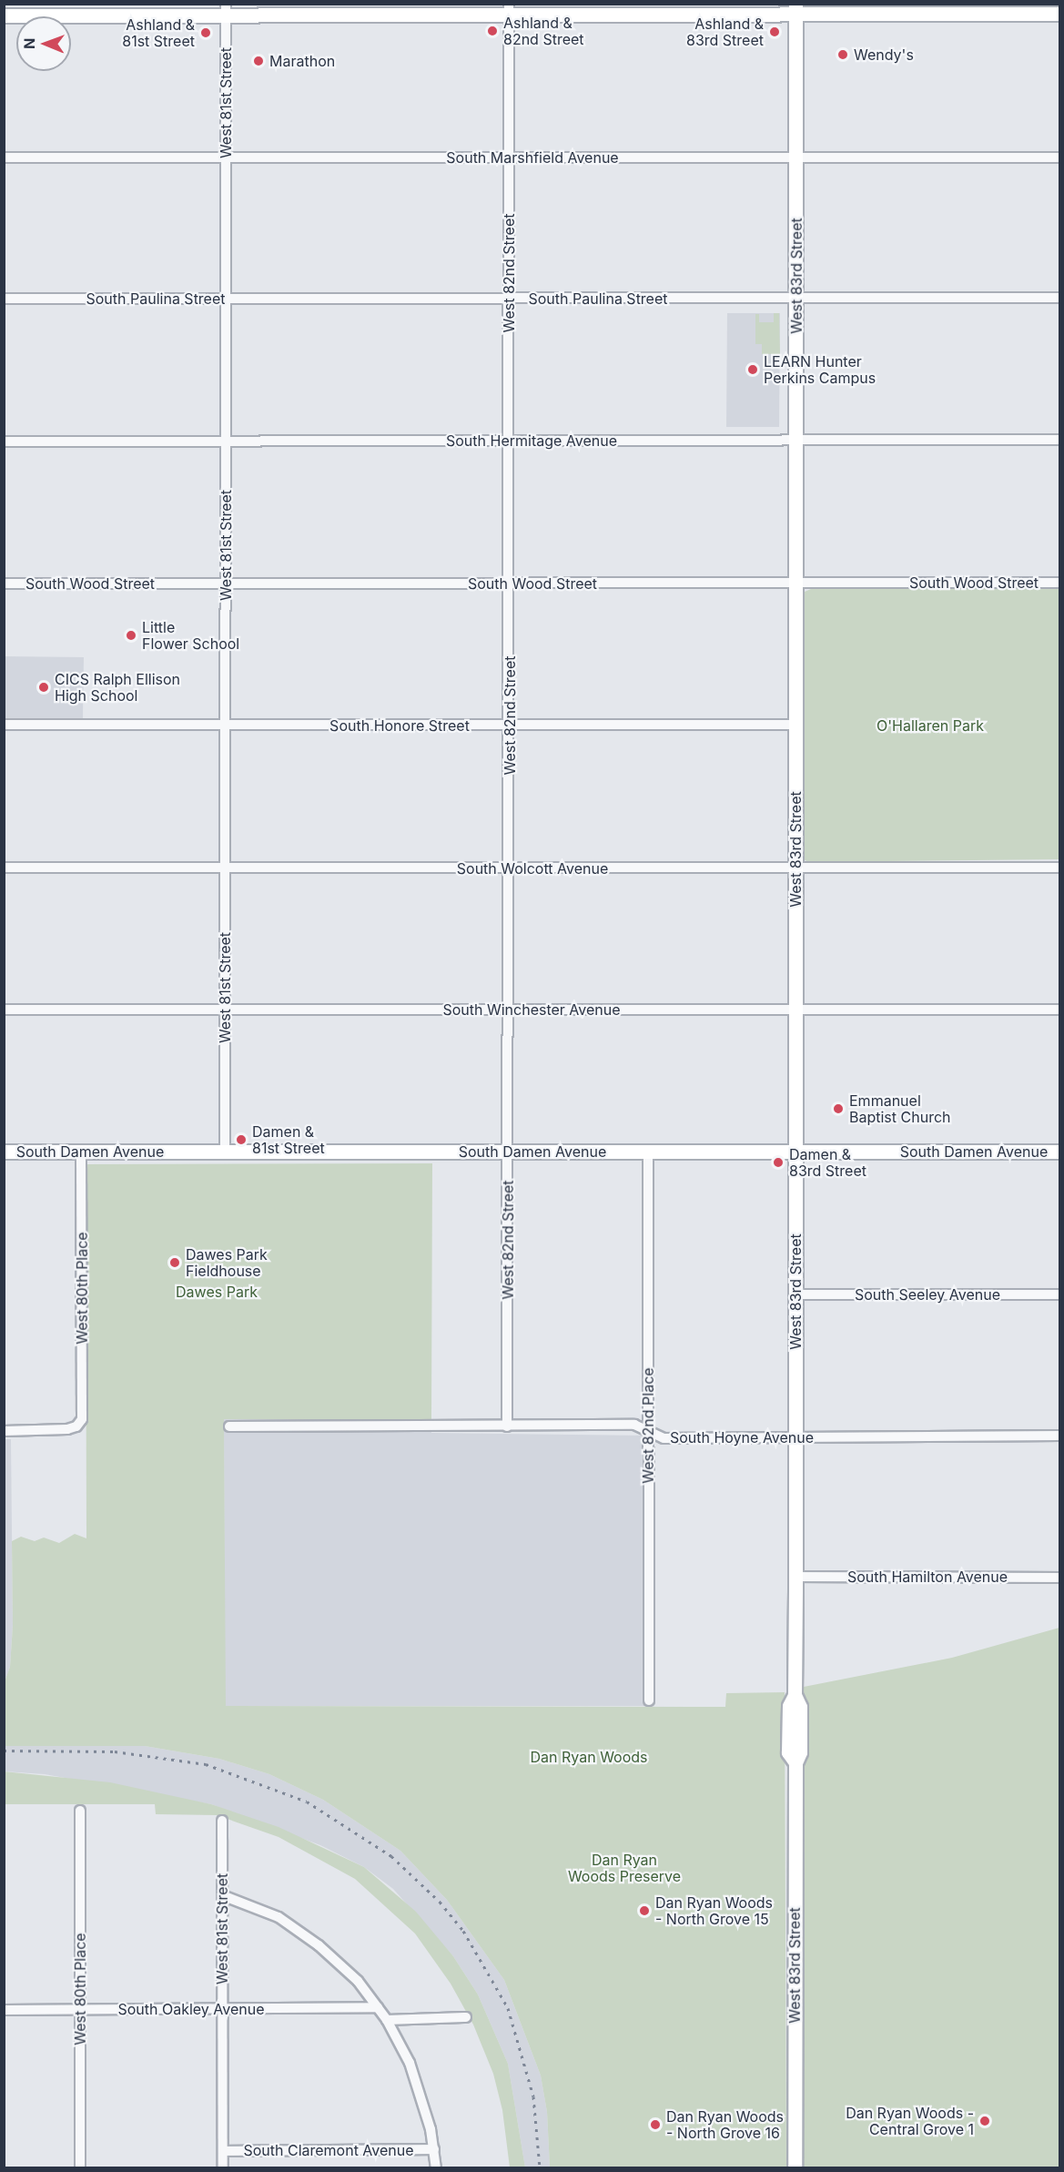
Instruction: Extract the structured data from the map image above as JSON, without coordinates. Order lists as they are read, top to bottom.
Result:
{
  "streets": {
    "street": [
      "West 81st Street",
      "South Marshfield Avenue",
      "West 82nd Street",
      "West 83rd Street",
      "South Paulina Street",
      "South Hermitage Avenue",
      "South Wood Street",
      "South Honore Street",
      "South Wolcott Avenue",
      "South Winchester Avenue",
      "South Damen Avenue",
      "West 80th Place",
      "South Seeley Avenue",
      "West 82nd Place",
      "South Hoyne Avenue",
      "South Hamilton Avenue",
      "South Oakley Avenue",
      "South Claremont Avenue"
    ]
  },
  "crossings": [
    ["West 81st Street", "South Marshfield Avenue"],
    ["West 81st Street", "South Paulina Street"],
    ["West 81st Street", "South Hermitage Avenue"],
    ["West 81st Street", "South Wood Street"],
    ["West 81st Street", "South Honore Street"],
    ["West 81st Street", "South Wolcott Avenue"],
    ["West 81st Street", "South Winchester Avenue"],
    ["West 81st Street", "South Damen Avenue"],
    ["West 81st Street", "South Oakley Avenue"],
    ["West 81st Street", "South Claremont Avenue"],
    ["South Marshfield Avenue", "West 82nd Street"],
    ["South Marshfield Avenue", "West 83rd Street"],
    ["West 82nd Street", "South Paulina Street"],
    ["West 82nd Street", "South Hermitage Avenue"],
    ["West 82nd Street", "South Wood Street"],
    ["West 82nd Street", "South Honore Street"],
    ["West 82nd Street", "South Wolcott Avenue"],
    ["West 82nd Street", "South Winchester Avenue"],
    ["West 82nd Street", "South Damen Avenue"],
    ["West 82nd Street", "South Hoyne Avenue"],
    ["West 83rd Street", "South Paulina Street"],
    ["West 83rd Street", "South Hermitage Avenue"],
    ["West 83rd Street", "South Wood Street"],
    ["West 83rd Street", "South Honore Street"],
    ["West 83rd Street", "South Wolcott Avenue"],
    ["West 83rd Street", "South Winchester Avenue"],
    ["West 83rd Street", "South Damen Avenue"],
    ["West 83rd Street", "South Seeley Avenue"],
    ["West 83rd Street", "South Hoyne Avenue"],
    ["West 83rd Street", "South Hamilton Avenue"],
    ["South Damen Avenue", "West 80th Place"],
    ["South Damen Avenue", "West 82nd Place"],
    ["West 80th Place", "South Oakley Avenue"],
    ["West 82nd Place", "South Hoyne Avenue"]
  ],
  "parks": [
    "O'Hallaren Park",
    "Dawes Park",
    "Dan Ryan Woods",
    "Dan Ryan Woods Preserve"
  ],
  "places": [
    "Ashland & 82nd Street",
    "Ashland & 83rd Street",
    "Ashland & 81st Street",
    "Wendy's",
    "Marathon",
    "LEARN Hunter Perkins Campus",
    "Little Flower School",
    "CICS Ralph Ellison High School",
    "Emmanuel Baptist Church",
    "Damen & 81st Street",
    "Damen & 83rd Street",
    "Dawes Park Fieldhouse",
    "Dan Ryan Woods - North Grove 15",
    "Dan Ryan Woods - Central Grove 1",
    "Dan Ryan Woods - North Grove 16"
  ],
  "north": "left"
}
